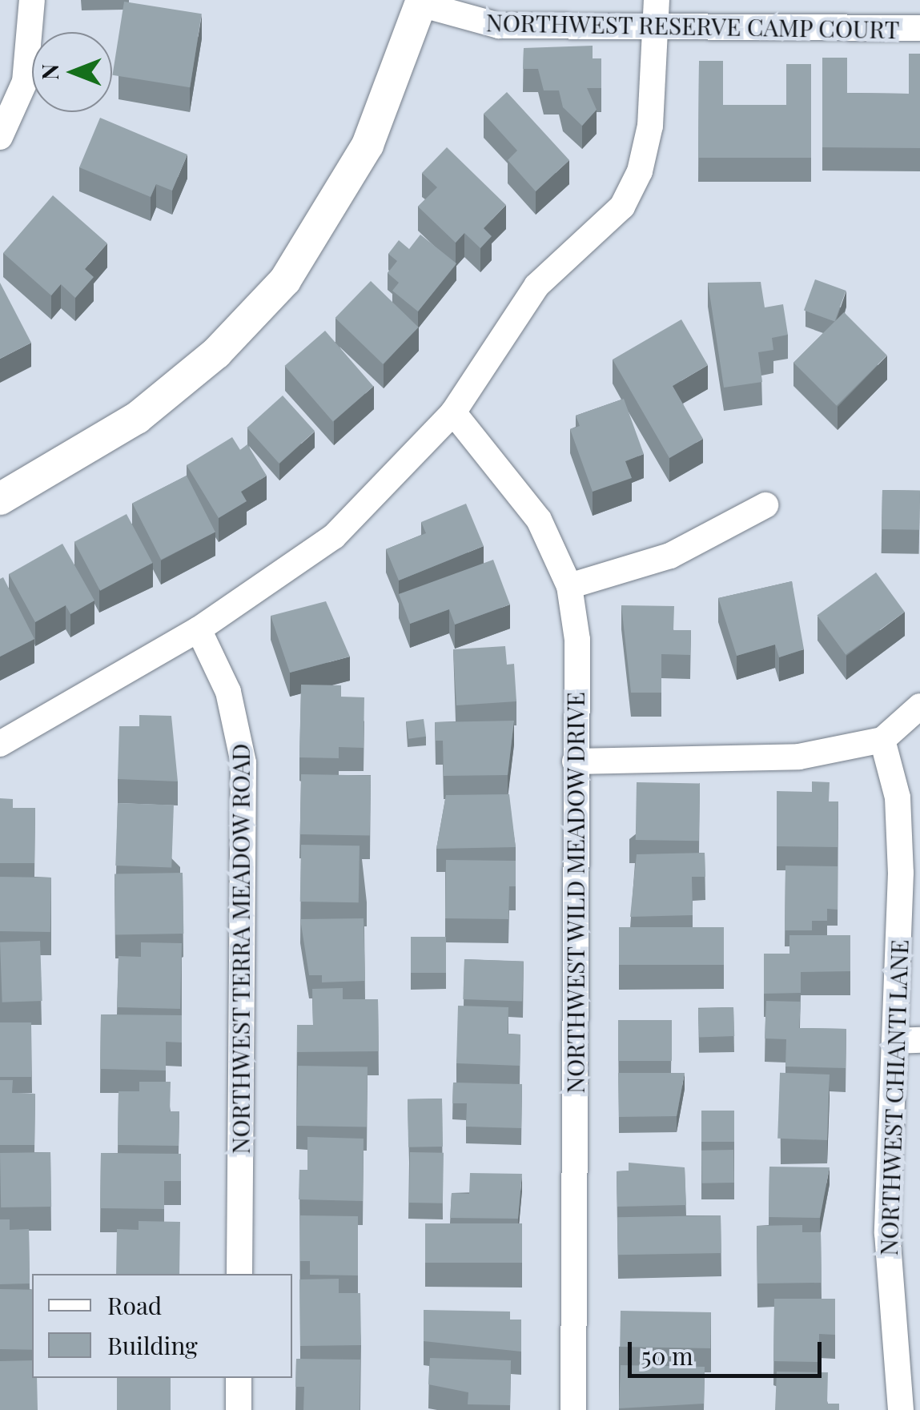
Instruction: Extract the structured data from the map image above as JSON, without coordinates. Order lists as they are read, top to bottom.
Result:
{
  "streets": {
    "street": [
      "NORTHWEST RESERVE CAMP COURT",
      "NORTHWEST WILD MEADOW DRIVE",
      "NORTHWEST TERRA MEADOW ROAD",
      "NORTHWEST CHIANTI LANE"
    ]
  },
  "legend": ["Road", "Building"],
  "scale_bar": "50 m",
  "north": "left"
}
